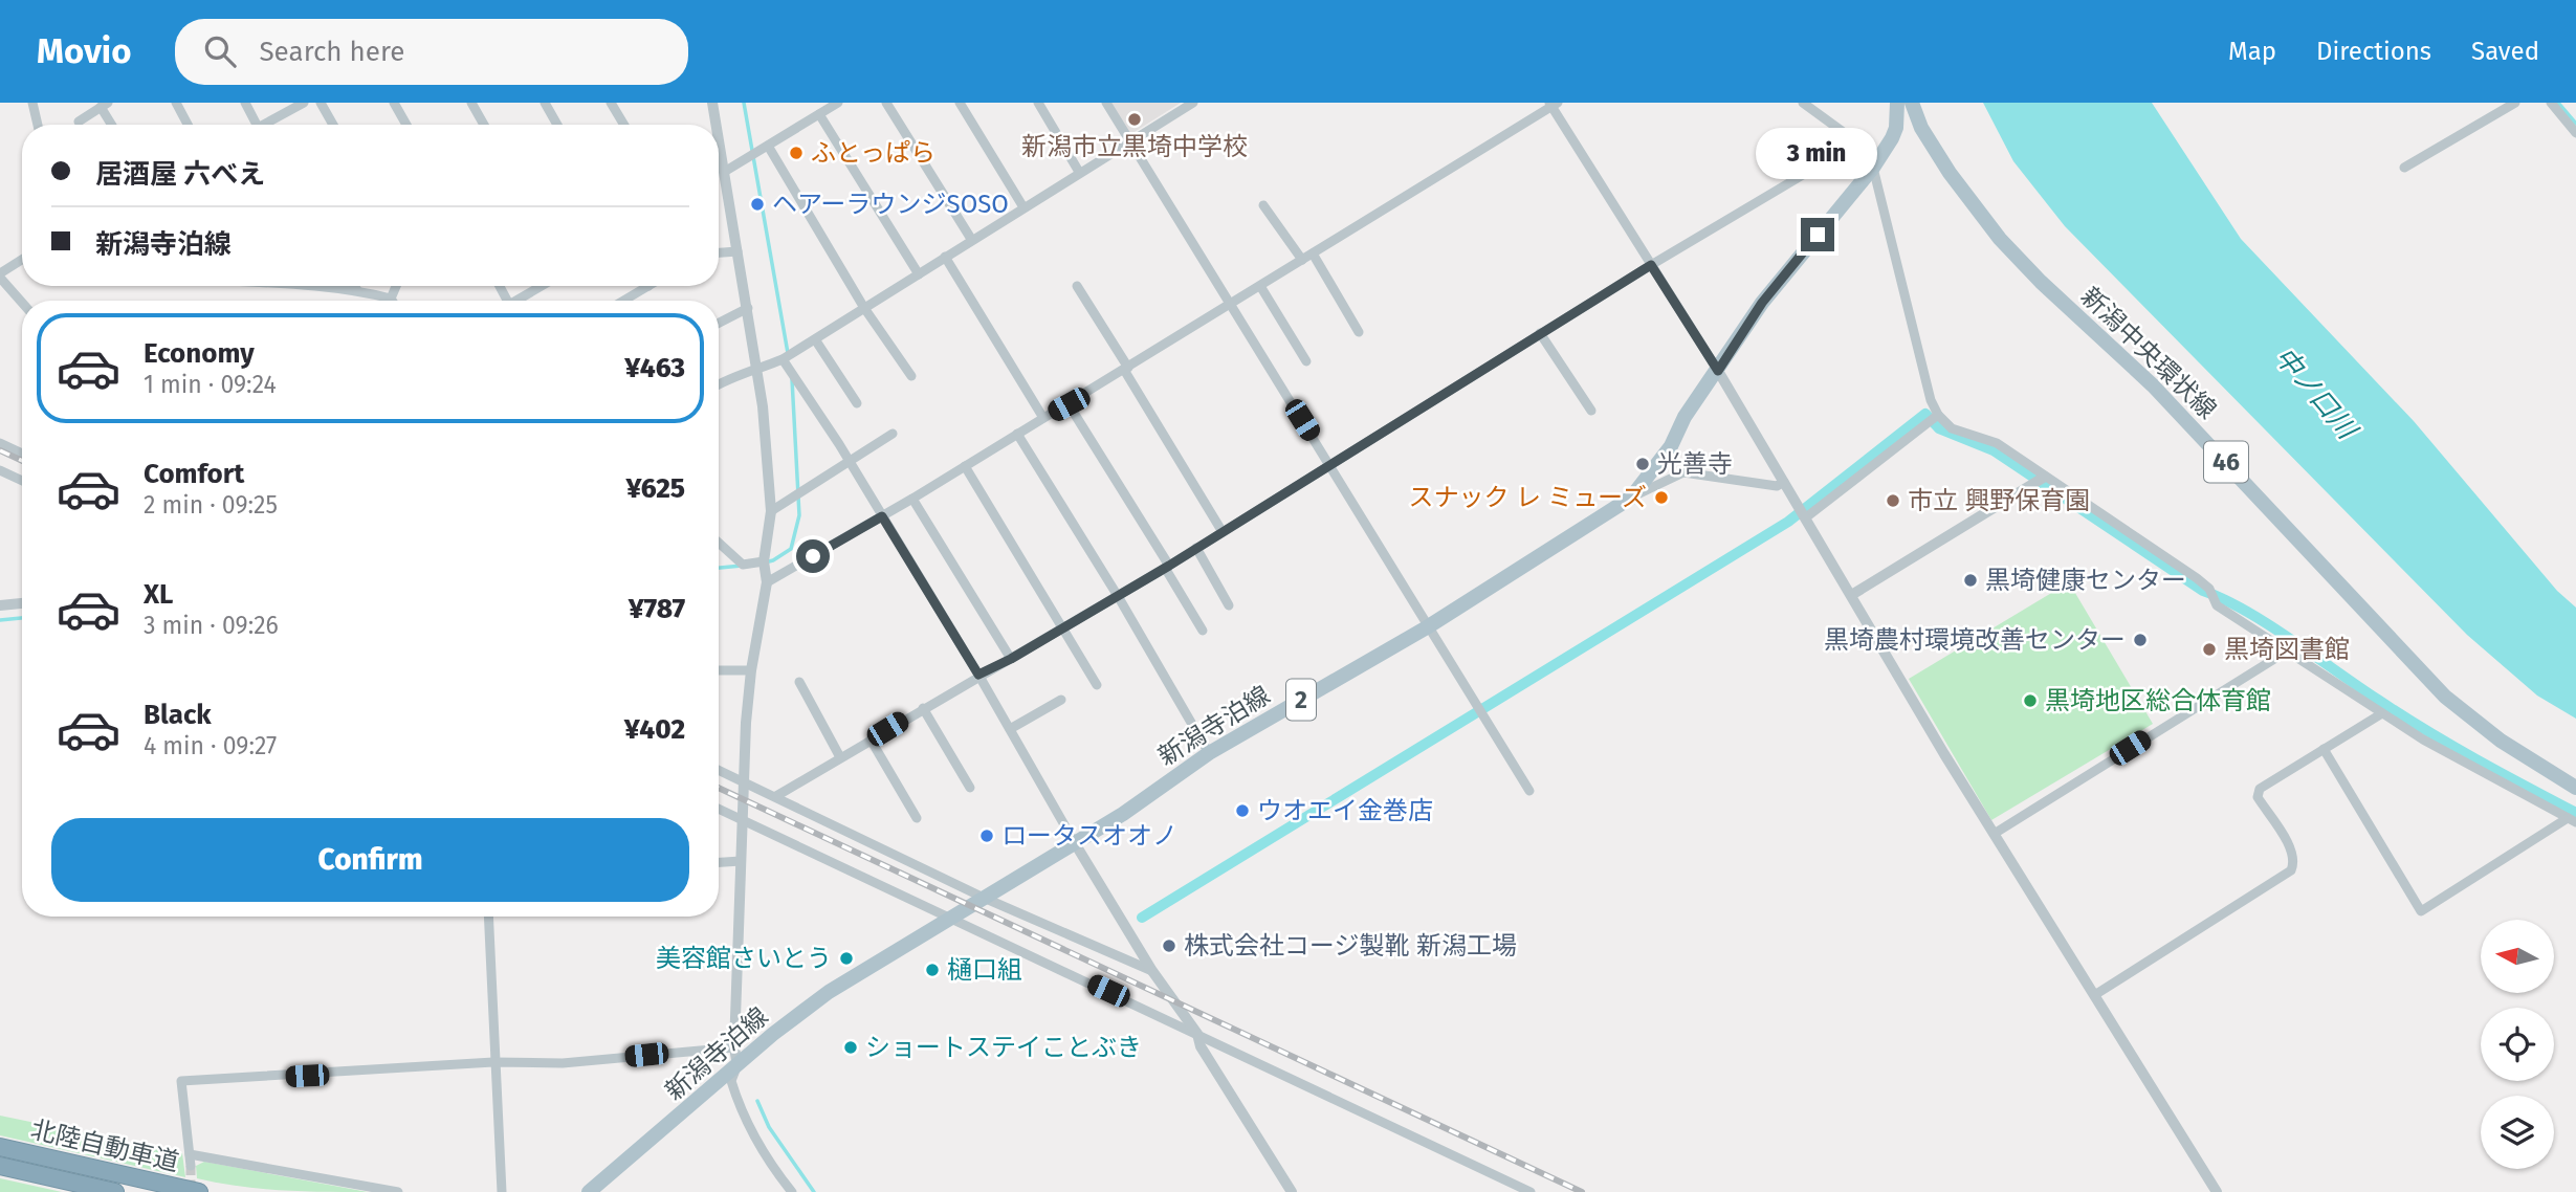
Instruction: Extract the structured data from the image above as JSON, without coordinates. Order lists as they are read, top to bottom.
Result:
{
  "streets": {
    "highway": ["北陸自動車道"],
    "main road": [
      "新潟中央環状線",
      "46",
      "2",
      "新潟寺泊線"
    ]
  },
  "water": ["中ノ口川"],
  "places": [
    "新潟市立黒埼中学校",
    "ふとっぱら",
    "ヘアーラウンジSOSO",
    "光善寺",
    "スナック レ ミューズ",
    "市立 興野保育園",
    "黒埼健康センター",
    "黒埼農村環境改善センター",
    "黒埼図書館",
    "黒埼地区総合体育館",
    "ウオエイ金巻店",
    "ロータスオオノ",
    "株式会社コージ製靴 新潟工場",
    "美容館さいとう",
    "樋口組",
    "ショートステイことぶき"
  ],
  "north": "left",
  "page": {
    "header": "Movio",
    "search": "Search here",
    "nav": ["Map", "Directions", "Saved"],
    "banner": ["居酒屋 六べえ", "新潟寺泊線"],
    "bubble": "3 min",
    "list": [
      {
        "name": "Economy",
        "note": "1 min · 09:24",
        "value": "¥463"
      },
      {
        "name": "Comfort",
        "note": "2 min · 09:25",
        "value": "¥625"
      },
      {
        "name": "XL",
        "note": "3 min · 09:26",
        "value": "¥787"
      },
      {
        "name": "Black",
        "note": "4 min · 09:27",
        "value": "¥402"
      }
    ],
    "buttons": "Confirm"
  }
}
